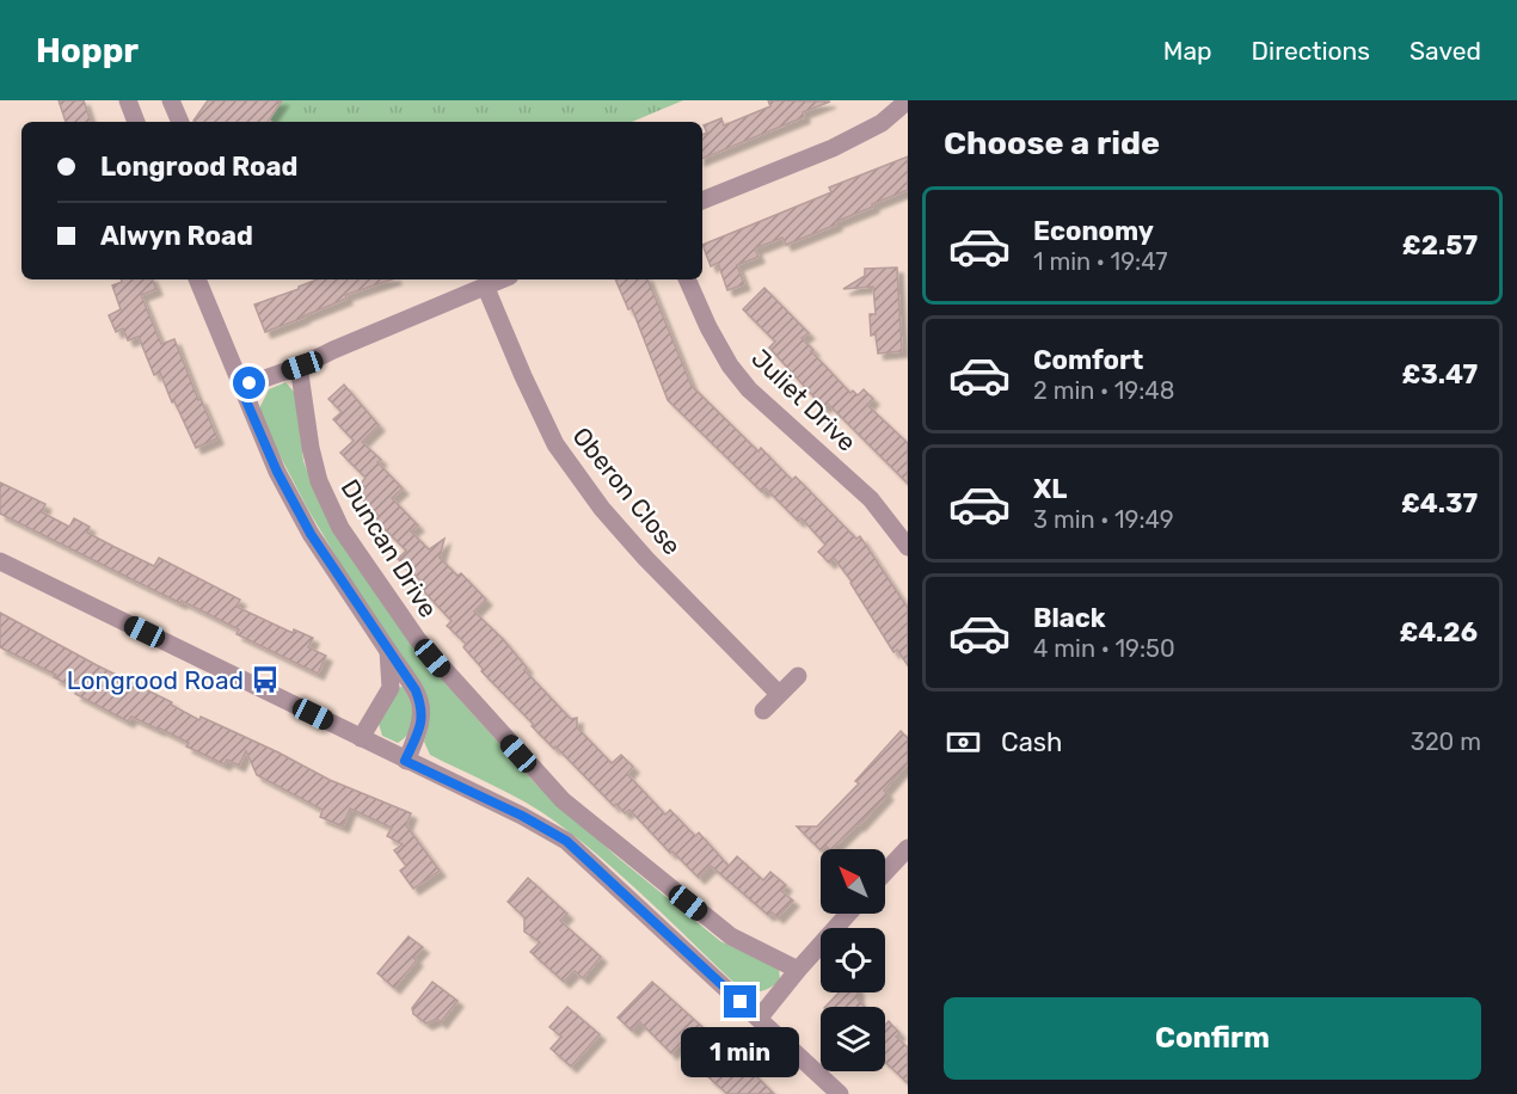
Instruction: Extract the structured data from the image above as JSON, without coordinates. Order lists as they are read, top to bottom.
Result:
{
  "streets": {
    "street": ["Juliet Drive", "Oberon Close", "Duncan Drive"]
  },
  "places": {
    "bus stop": ["Longrood Road"]
  },
  "north": "top left",
  "page": {
    "header": "Hoppr",
    "nav": ["Map", "Directions", "Saved"],
    "heading": "Choose a ride",
    "banner": ["Longrood Road", "Alwyn Road"],
    "list": [
      {
        "name": "Economy",
        "note": "1 min · 19:47",
        "value": "£2.57"
      },
      {
        "name": "Comfort",
        "note": "2 min · 19:48",
        "value": "£3.47"
      },
      {
        "name": "XL",
        "note": "3 min · 19:49",
        "value": "£4.37"
      },
      {
        "name": "Black",
        "note": "4 min · 19:50",
        "value": "£4.26"
      }
    ],
    "pay": ["Cash", "320 m"],
    "buttons": "Confirm",
    "bubble": "1 min"
  }
}
